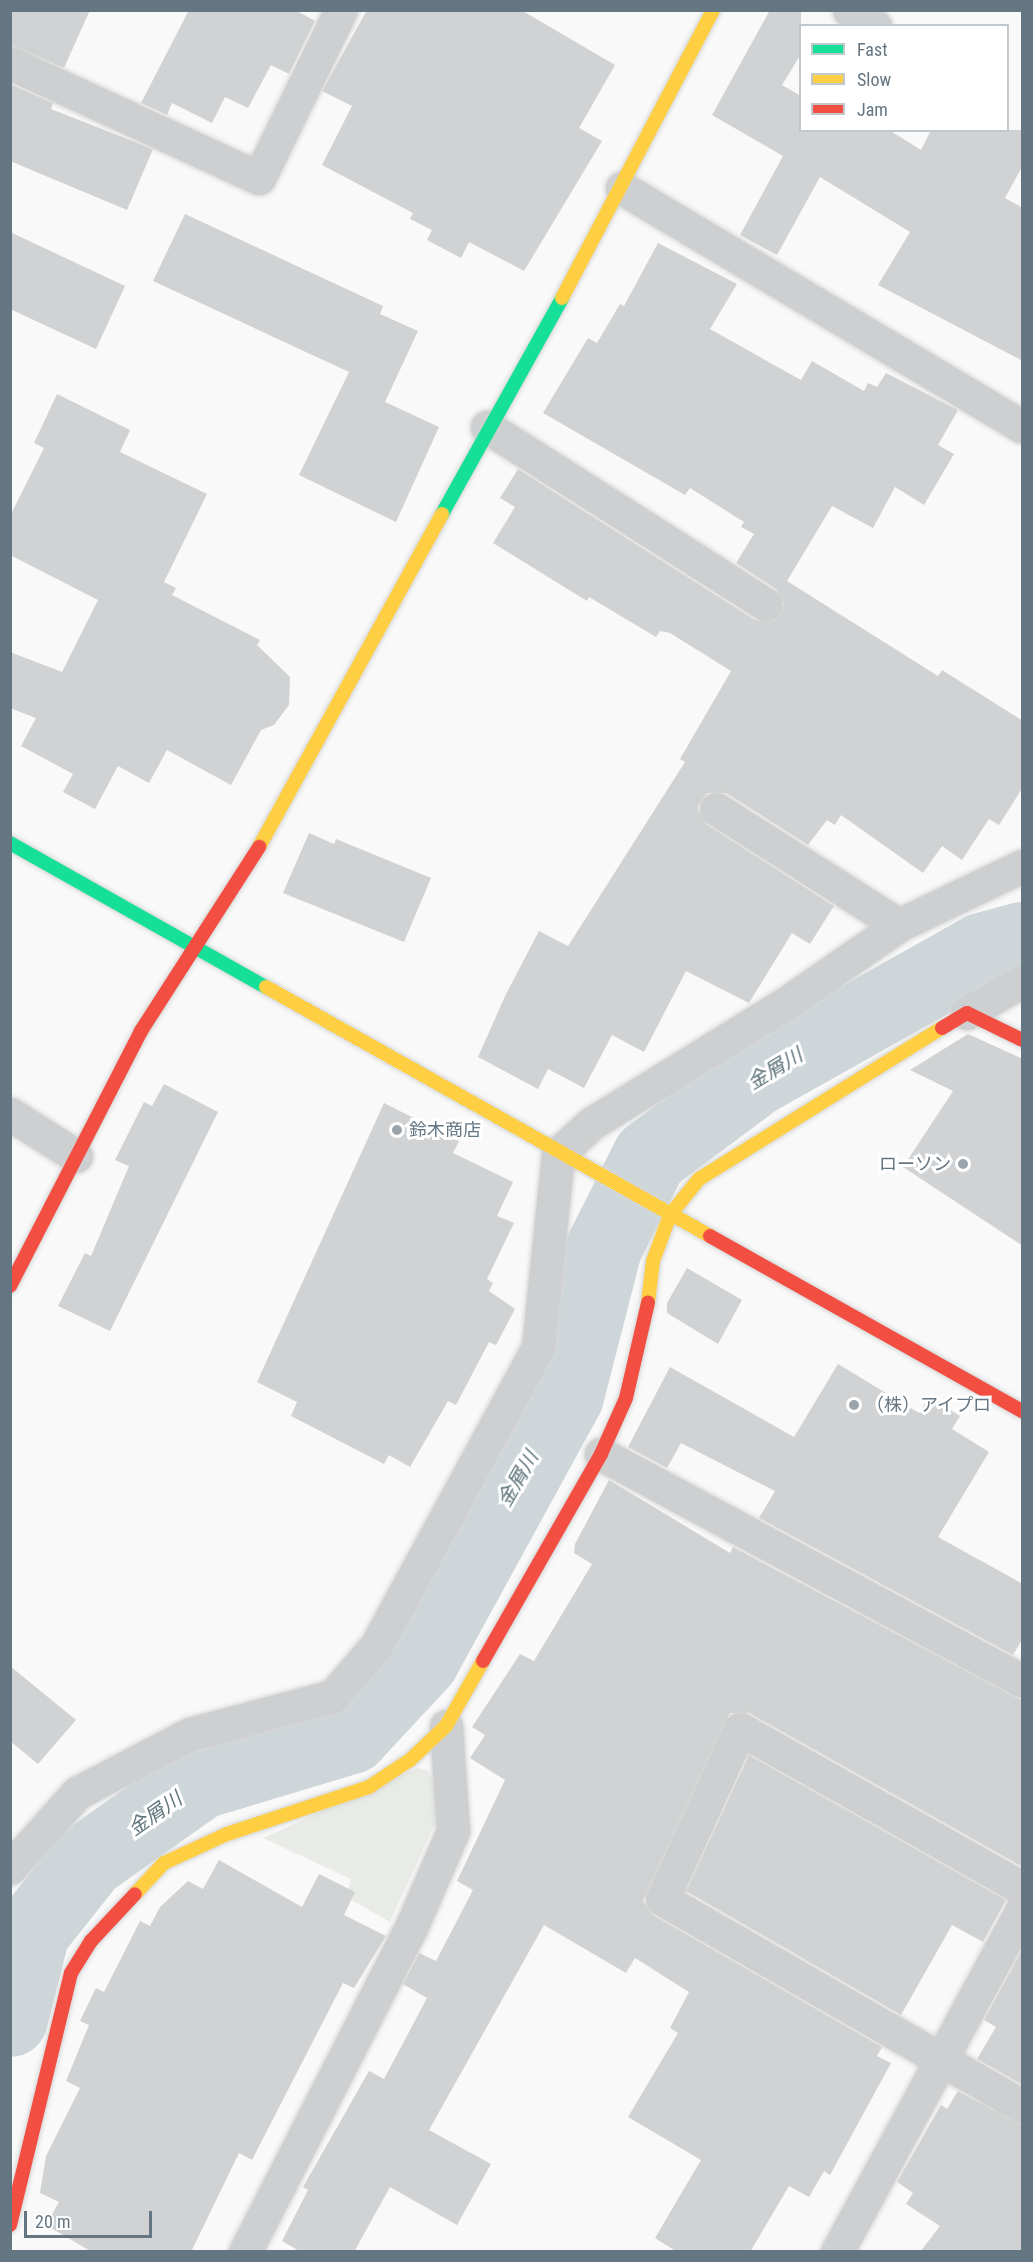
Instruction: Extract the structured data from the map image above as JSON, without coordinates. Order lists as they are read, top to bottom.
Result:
{
  "water": ["金屑川"],
  "places": ["鈴木商店", "ローソン", "（株）アイプロ"],
  "legend": ["Fast", "Slow", "Jam"],
  "scale_bar": "20 m"
}
